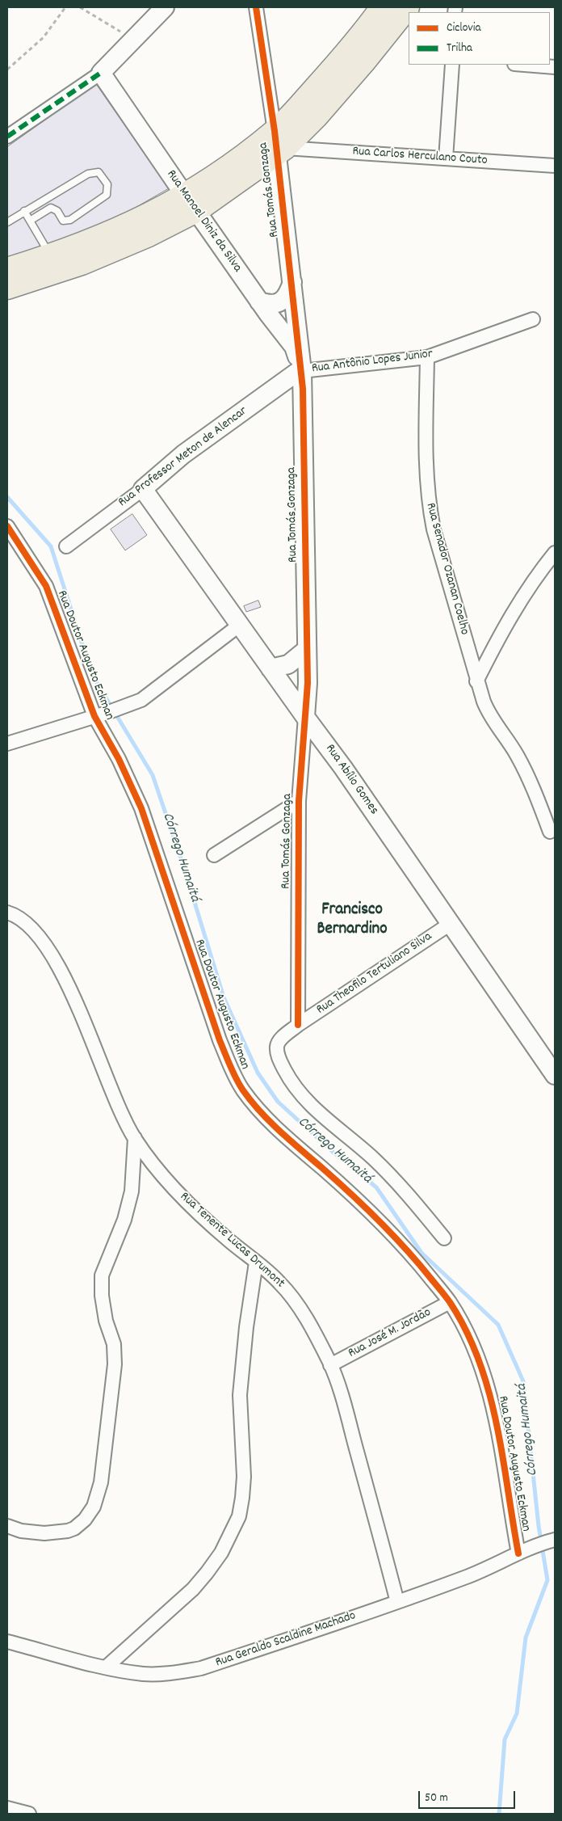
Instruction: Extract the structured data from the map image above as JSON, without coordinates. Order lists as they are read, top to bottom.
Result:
{
  "streets": {
    "street": [
      "Rua Carlos Herculano Couto",
      "Rua Tomás Gonzaga",
      "Rua Manoel Diniz da Silva",
      "Rua Antônio Lopes Junior",
      "Rua Professor Meton de Alencar",
      "Rua Senador Ozanan Coelho",
      "Rua Doutor Augusto Eckman",
      "Rua Abílio Gomes",
      "Rua Theofilo Tertuliano Silva",
      "Rua Tenente Lucas Drumont",
      "Rua José M. Jordão",
      "Rua Geraldo Scaldine Machado"
    ]
  },
  "crossings": [
    ["Rua Carlos Herculano Couto", "Rua Tomás Gonzaga"],
    ["Rua Tomás Gonzaga", "Rua Manoel Diniz da Silva"],
    ["Rua Tomás Gonzaga", "Rua Antônio Lopes Junior"],
    ["Rua Tomás Gonzaga", "Rua Professor Meton de Alencar"],
    ["Rua Tomás Gonzaga", "Rua Abílio Gomes"],
    ["Rua Tomás Gonzaga", "Rua Theofilo Tertuliano Silva"],
    ["Rua Manoel Diniz da Silva", "Rua Antônio Lopes Junior"],
    ["Rua Manoel Diniz da Silva", "Rua Professor Meton de Alencar"],
    ["Rua Antônio Lopes Junior", "Rua Professor Meton de Alencar"],
    ["Rua Antônio Lopes Junior", "Rua Senador Ozanan Coelho"],
    ["Rua Professor Meton de Alencar", "Rua Abílio Gomes"],
    ["Rua Doutor Augusto Eckman", "Rua José M. Jordão"],
    ["Rua Doutor Augusto Eckman", "Rua Geraldo Scaldine Machado"],
    ["Rua Abílio Gomes", "Rua Theofilo Tertuliano Silva"],
    ["Rua Tenente Lucas Drumont", "Rua José M. Jordão"],
    ["Rua Tenente Lucas Drumont", "Rua Geraldo Scaldine Machado"]
  ],
  "districts": ["Francisco Bernardino"],
  "water": ["Córrego Humaitá"],
  "legend": ["Ciclovia", "Trilha"],
  "scale_bar": "50 m"
}
